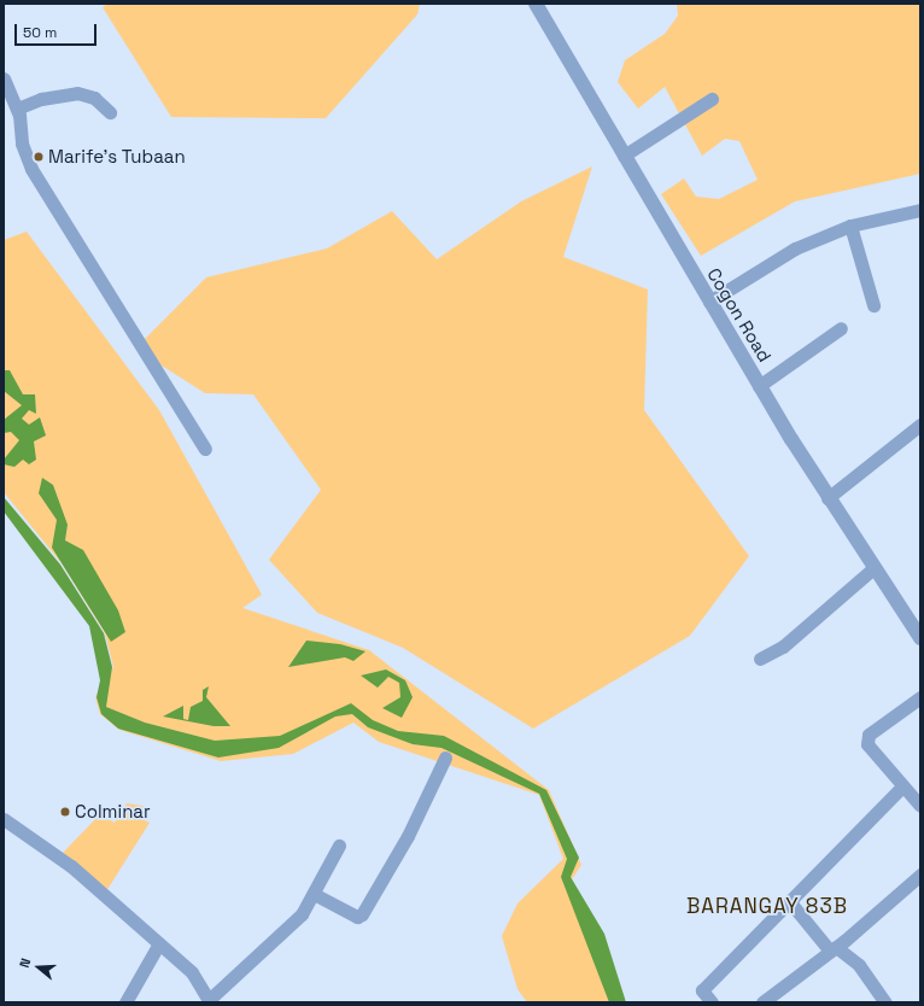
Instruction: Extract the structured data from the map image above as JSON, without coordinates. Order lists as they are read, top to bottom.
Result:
{
  "streets": {
    "street": ["Cogon Road"]
  },
  "districts": ["BARANGAY 83B"],
  "places": ["Marife's Tubaan", "Colminar"],
  "scale_bar": "50 m",
  "north": "left"
}
